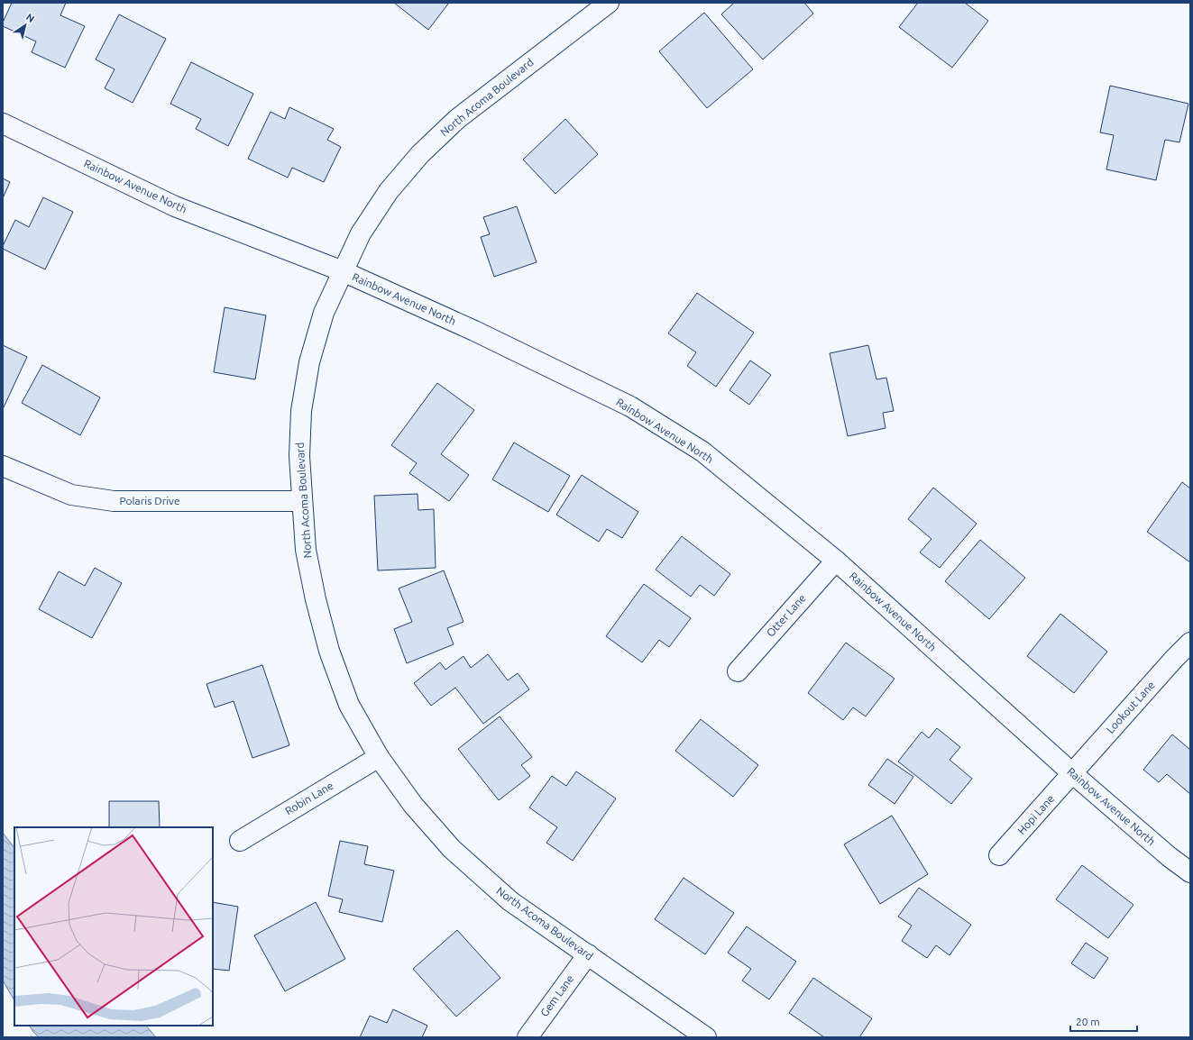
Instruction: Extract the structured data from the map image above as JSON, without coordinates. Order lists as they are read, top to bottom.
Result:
{
  "streets": {
    "street": [
      "North Acoma Boulevard",
      "Rainbow Avenue North",
      "Polaris Drive",
      "Otter Lane",
      "Lookout Lane",
      "Robin Lane",
      "Hopi Lane",
      "Gem Lane"
    ]
  },
  "crossings": [
    ["North Acoma Boulevard", "Rainbow Avenue North"],
    ["North Acoma Boulevard", "Polaris Drive"],
    ["North Acoma Boulevard", "Robin Lane"],
    ["North Acoma Boulevard", "Gem Lane"],
    ["Rainbow Avenue North", "Otter Lane"],
    ["Rainbow Avenue North", "Lookout Lane"],
    ["Rainbow Avenue North", "Hopi Lane"],
    ["Lookout Lane", "Hopi Lane"]
  ],
  "scale_bar": "20 m",
  "north": "top right"
}
